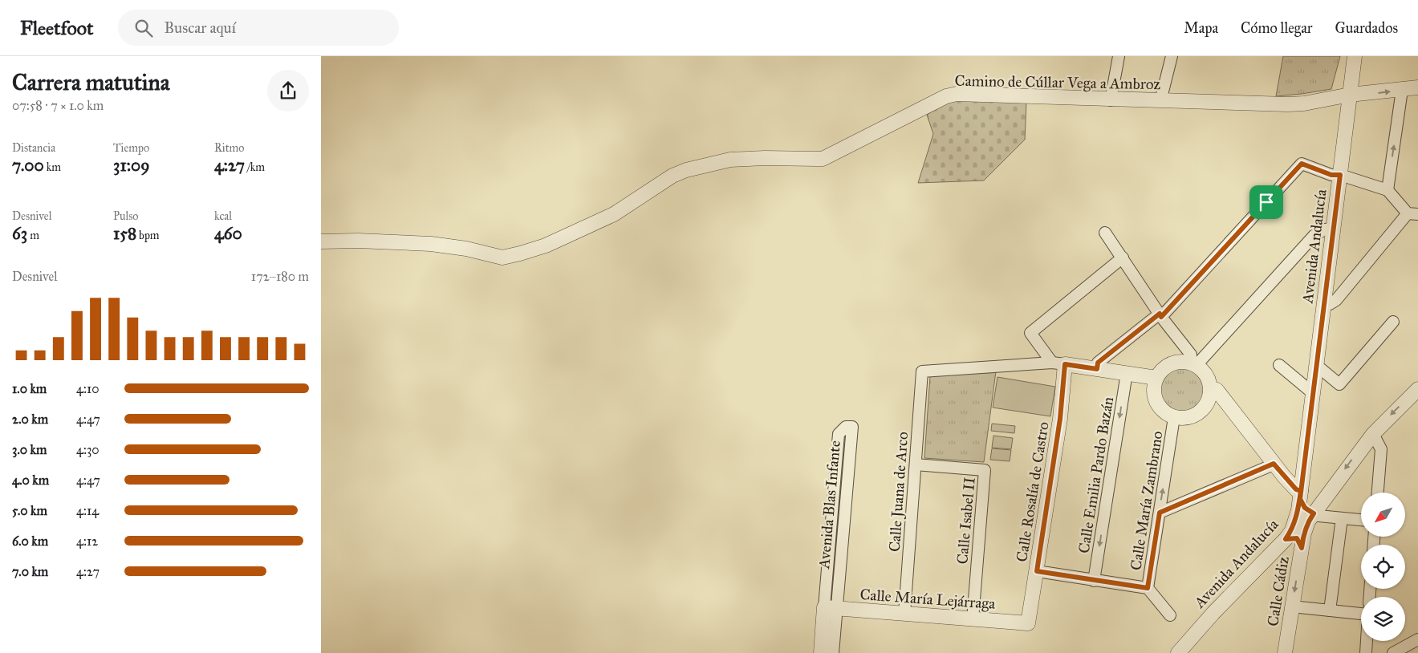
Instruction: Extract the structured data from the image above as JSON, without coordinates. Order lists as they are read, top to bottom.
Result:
{
  "streets": {
    "street": [
      "Camino de Cúllar Vega a Ambroz",
      "Avenida Andalucía",
      "Calle Emilia Pardo Bazán",
      "Calle Juana de Arco",
      "Calle Rosalía de Castro",
      "Calle María Zambrano",
      "Avenida Blas Infante",
      "Calle Isabel II",
      "Calle Cádiz",
      "Calle María Lejárraga"
    ]
  },
  "crossings": [
    ["Camino de Cúllar Vega a Ambroz", "Avenida Andalucía"],
    ["Calle Emilia Pardo Bazán", "Calle María Zambrano"],
    ["Calle Juana de Arco", "Calle Rosalía de Castro"],
    ["Calle Juana de Arco", "Calle Isabel II"],
    ["Calle Juana de Arco", "Calle María Lejárraga"],
    ["Calle Rosalía de Castro", "Calle María Zambrano"],
    ["Calle Rosalía de Castro", "Calle María Lejárraga"],
    ["Avenida Blas Infante", "Calle María Lejárraga"],
    ["Calle Isabel II", "Calle María Lejárraga"]
  ],
  "one_way": ["Calle Emilia Pardo Bazán"],
  "north": "bottom left",
  "page": {
    "header": "Fleetfoot",
    "search": "Buscar aquí",
    "nav": ["Mapa", "Cómo llegar", "Guardados"],
    "heading": ["Carrera matutina", "07:58 · 7 × 1.0 km"],
    "stats": [
      ["Distancia", "7.00 km"],
      ["Tiempo", "31:09"],
      ["Ritmo", "4:27 /km"],
      ["Desnivel", "63 m"],
      ["Pulso", "158 bpm"],
      ["kcal", "460"]
    ],
    "chart": ["Desnivel", "172–180 m"],
    "list": [
      {
        "name": "1.0 km",
        "note": "4:10"
      },
      {
        "name": "2.0 km",
        "note": "4:47"
      },
      {
        "name": "3.0 km",
        "note": "4:30"
      },
      {
        "name": "4.0 km",
        "note": "4:47"
      },
      {
        "name": "5.0 km",
        "note": "4:14"
      },
      {
        "name": "6.0 km",
        "note": "4:12"
      },
      {
        "name": "7.0 km",
        "note": "4:27"
      }
    ]
  }
}
